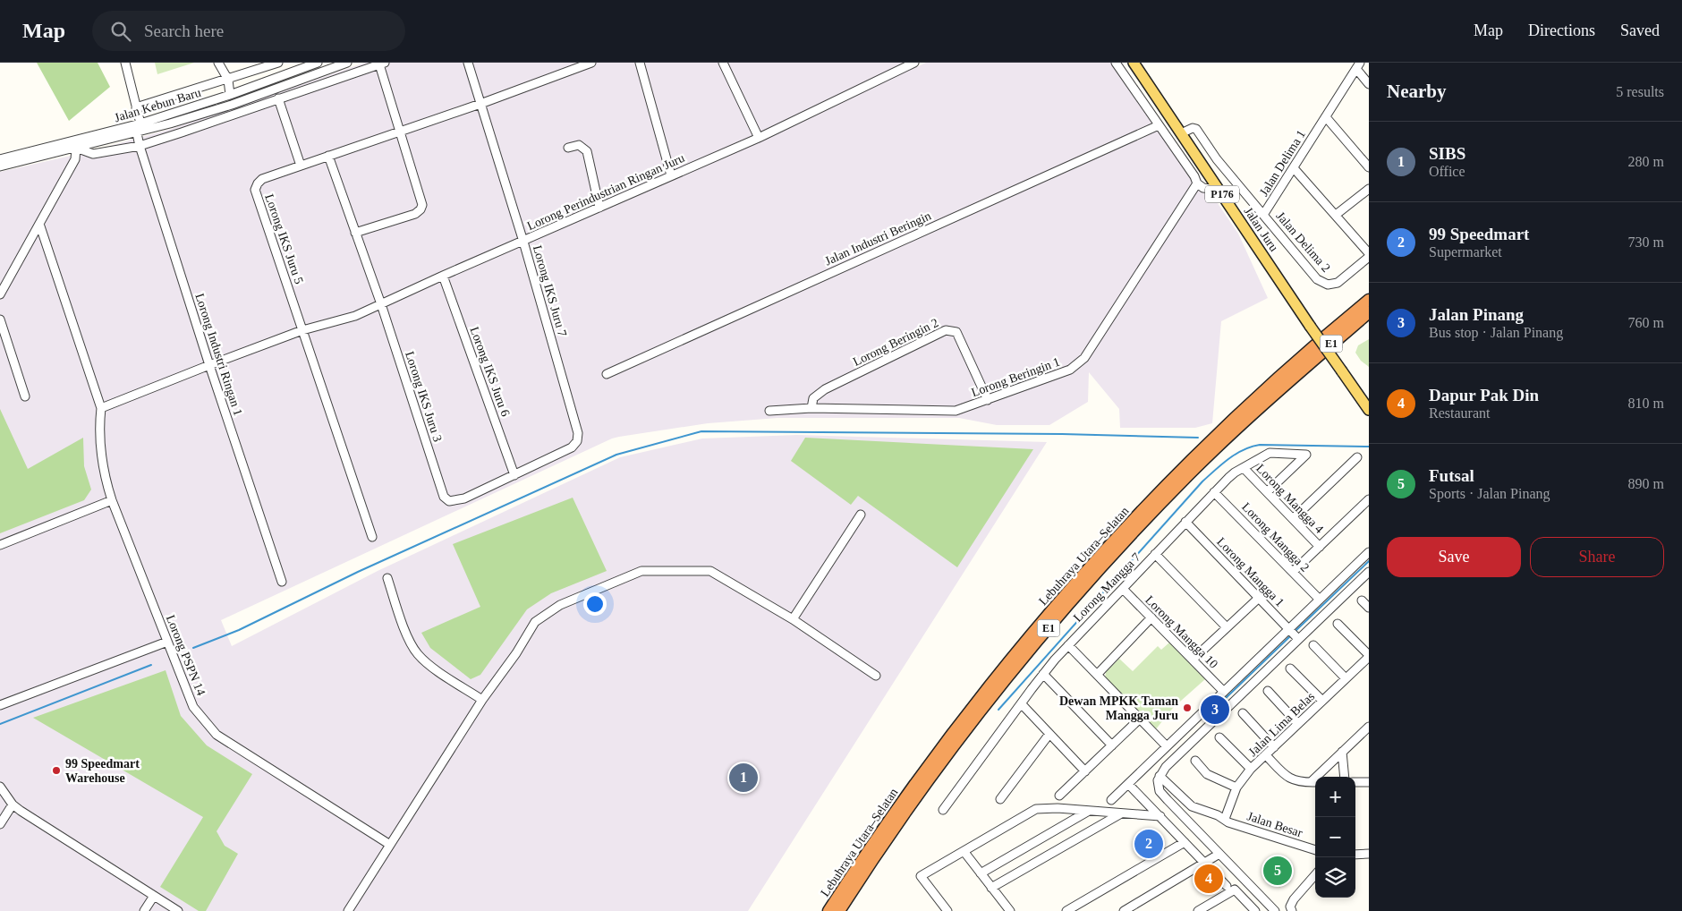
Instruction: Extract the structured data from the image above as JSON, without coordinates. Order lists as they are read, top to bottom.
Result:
{
  "streets": {
    "highway": ["E1", "Lebuhraya Utara–Selatan"],
    "main road": ["P176", "Jalan Juru"],
    "street": [
      "Jalan Kebun Baru",
      "Jalan Delima 1",
      "Lorong Perindustrian Ringan Juru",
      "Jalan Industri Beringin",
      "Lorong IKS Juru 5",
      "Jalan Delima 2",
      "Lorong IKS Juru 7",
      "Lorong Beringin 2",
      "Lorong Industri Ringan 1",
      "Lorong IKS Juru 6",
      "Lorong Beringin 1",
      "Lorong IKS Juru 3",
      "Lorong Mangga 4",
      "Lorong Mangga 2",
      "Lorong Mangga 1",
      "Lorong Mangga 7",
      "Lorong Mangga 10",
      "Lorong PSPN 14",
      "Jalan Lima Belas",
      "Jalan Besar"
    ]
  },
  "crossings": [
    ["Jalan Kebun Baru", "Lorong Industri Ringan 1"],
    ["Jalan Delima 1", "Jalan Juru"],
    ["Jalan Delima 1", "Jalan Delima 2"],
    ["Lorong Perindustrian Ringan Juru", "Lorong IKS Juru 5"],
    ["Lorong Perindustrian Ringan Juru", "Lorong IKS Juru 7"],
    ["Lorong Perindustrian Ringan Juru", "Lorong Industri Ringan 1"],
    ["Lorong Perindustrian Ringan Juru", "Lorong IKS Juru 6"],
    ["Lorong Perindustrian Ringan Juru", "Lorong IKS Juru 3"],
    ["Lorong Perindustrian Ringan Juru", "Lorong PSPN 14"],
    ["Lorong IKS Juru 5", "Lorong IKS Juru 7"],
    ["Lorong IKS Juru 5", "Lorong IKS Juru 3"],
    ["Lorong IKS Juru 7", "Lorong IKS Juru 6"],
    ["Lorong IKS Juru 7", "Lorong IKS Juru 3"],
    ["Lorong Beringin 2", "Lorong Beringin 1"],
    ["Lorong IKS Juru 6", "Lorong IKS Juru 3"],
    ["Lorong Mangga 4", "Lorong Mangga 7"],
    ["Lorong Mangga 2", "Lorong Mangga 7"],
    ["Lorong Mangga 1", "Lorong Mangga 7"],
    ["Lorong Mangga 7", "Lorong Mangga 10"],
    ["Jalan Lima Belas", "Jalan Besar"]
  ],
  "places": ["Dewan MPKK Taman Mangga Juru", "99 Speedmart Warehouse"],
  "page": {
    "header": "Map",
    "search": "Search here",
    "nav": ["Map", "Directions", "Saved"],
    "heading": ["Nearby", "5 results"],
    "list": [
      {
        "mark": "1",
        "name": "SIBS",
        "note": "Office",
        "value": "280 m"
      },
      {
        "mark": "2",
        "name": "99 Speedmart",
        "note": "Supermarket",
        "value": "730 m"
      },
      {
        "mark": "3",
        "name": "Jalan Pinang",
        "note": "Bus stop · Jalan Pinang",
        "value": "760 m"
      },
      {
        "mark": "4",
        "name": "Dapur Pak Din",
        "note": "Restaurant",
        "value": "810 m"
      },
      {
        "mark": "5",
        "name": "Futsal",
        "note": "Sports · Jalan Pinang",
        "value": "890 m"
      }
    ],
    "buttons": ["Save", "Share"],
    "pins": [
      "3",
      "1",
      "2",
      "5",
      "4"
    ],
    "map_buttons": ["+", "−"]
  }
}
